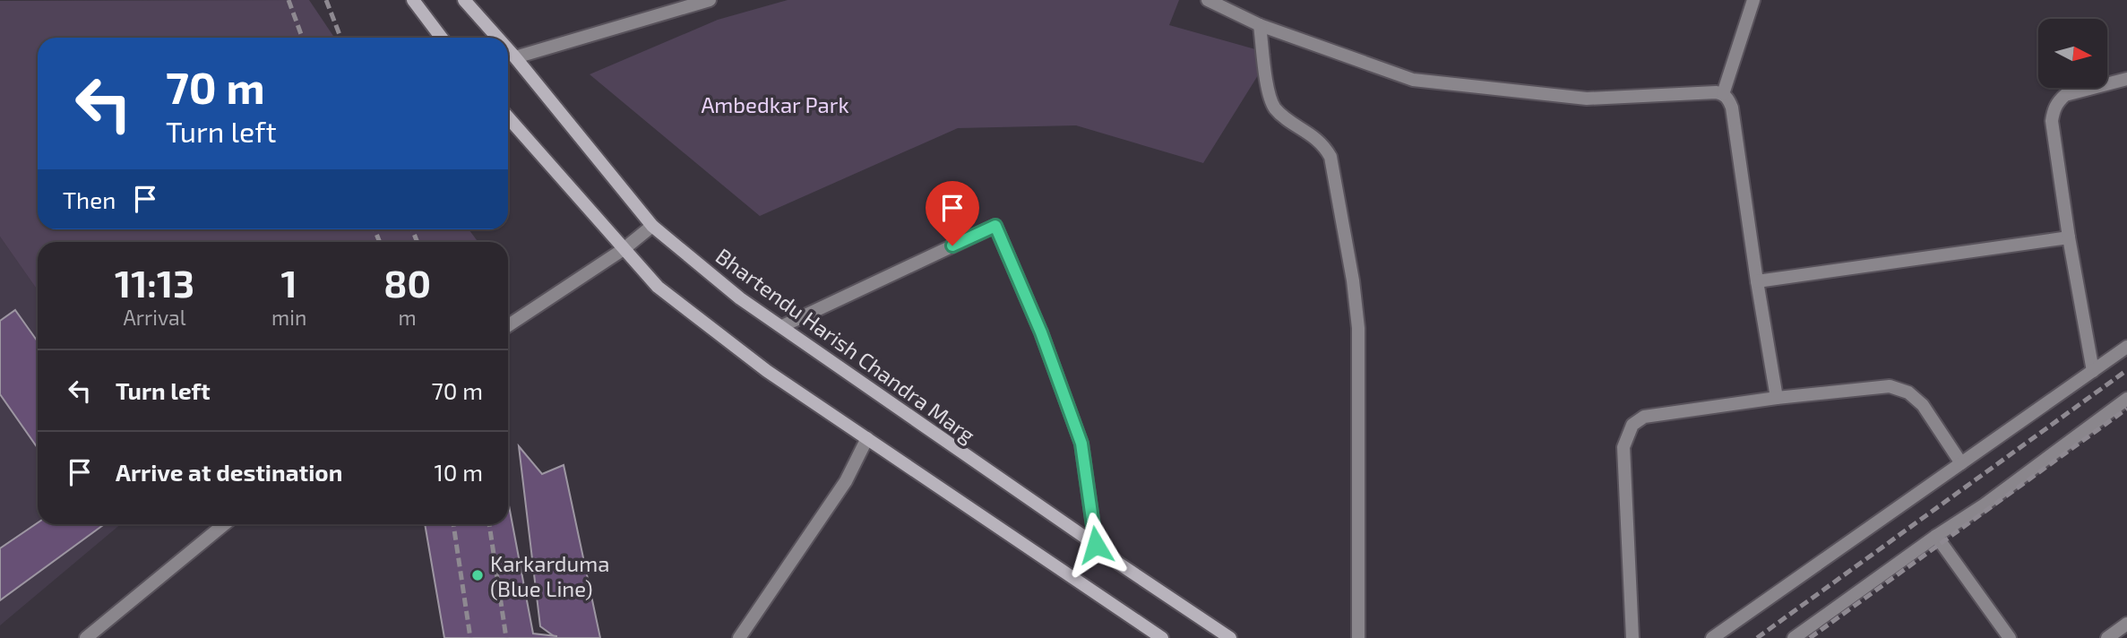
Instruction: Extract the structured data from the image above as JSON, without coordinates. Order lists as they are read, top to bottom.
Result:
{
  "streets": {
    "main road": ["Bhartendu Harish Chandra Marg"]
  },
  "parks": ["Ambedkar Park"],
  "places": ["Karkarduma (Blue Line)"],
  "north": "right",
  "page": {
    "turn": ["70 m", "Turn left"],
    "then": "Then",
    "eta": [
      "11:13",
      "Arrival",
      "1",
      "min",
      "80",
      "m"
    ],
    "list": [
      {
        "name": "Turn left",
        "value": "70 m"
      },
      {
        "name": "Arrive at destination",
        "value": "10 m"
      }
    ]
  }
}
